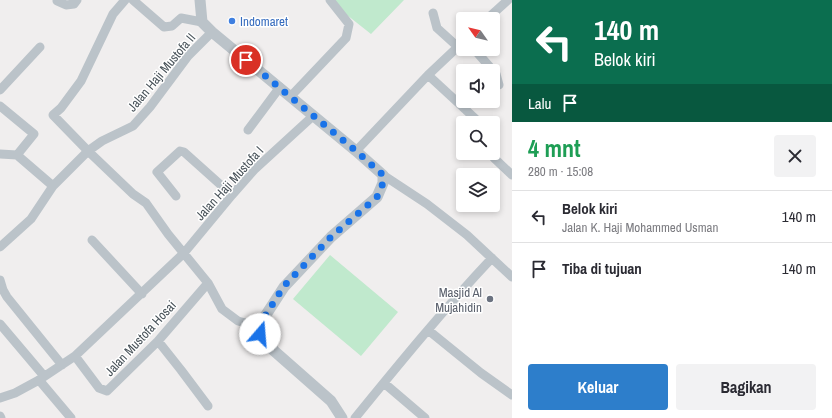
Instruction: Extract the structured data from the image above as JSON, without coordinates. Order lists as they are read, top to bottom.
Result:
{
  "streets": {
    "street": ["Jalan Haji Mustofa II", "Jalan Haji Mustofa I", "Jalan Mustofa Hosai"]
  },
  "crossings": [
    ["Jalan Haji Mustofa I", "Jalan Mustofa Hosai"]
  ],
  "places": ["Indomaret", "Masjid Al Mujahidin"],
  "north": "top left",
  "page": {
    "turn": ["140 m", "Belok kiri"],
    "then": "Lalu",
    "heading": ["4 mnt", "280 m · 15:08"],
    "list": [
      {
        "name": "Belok kiri",
        "note": "Jalan K. Haji Mohammed Usman",
        "value": "140 m"
      },
      {
        "name": "Tiba di tujuan",
        "value": "140 m"
      }
    ],
    "buttons": ["Keluar", "Bagikan"]
  }
}
